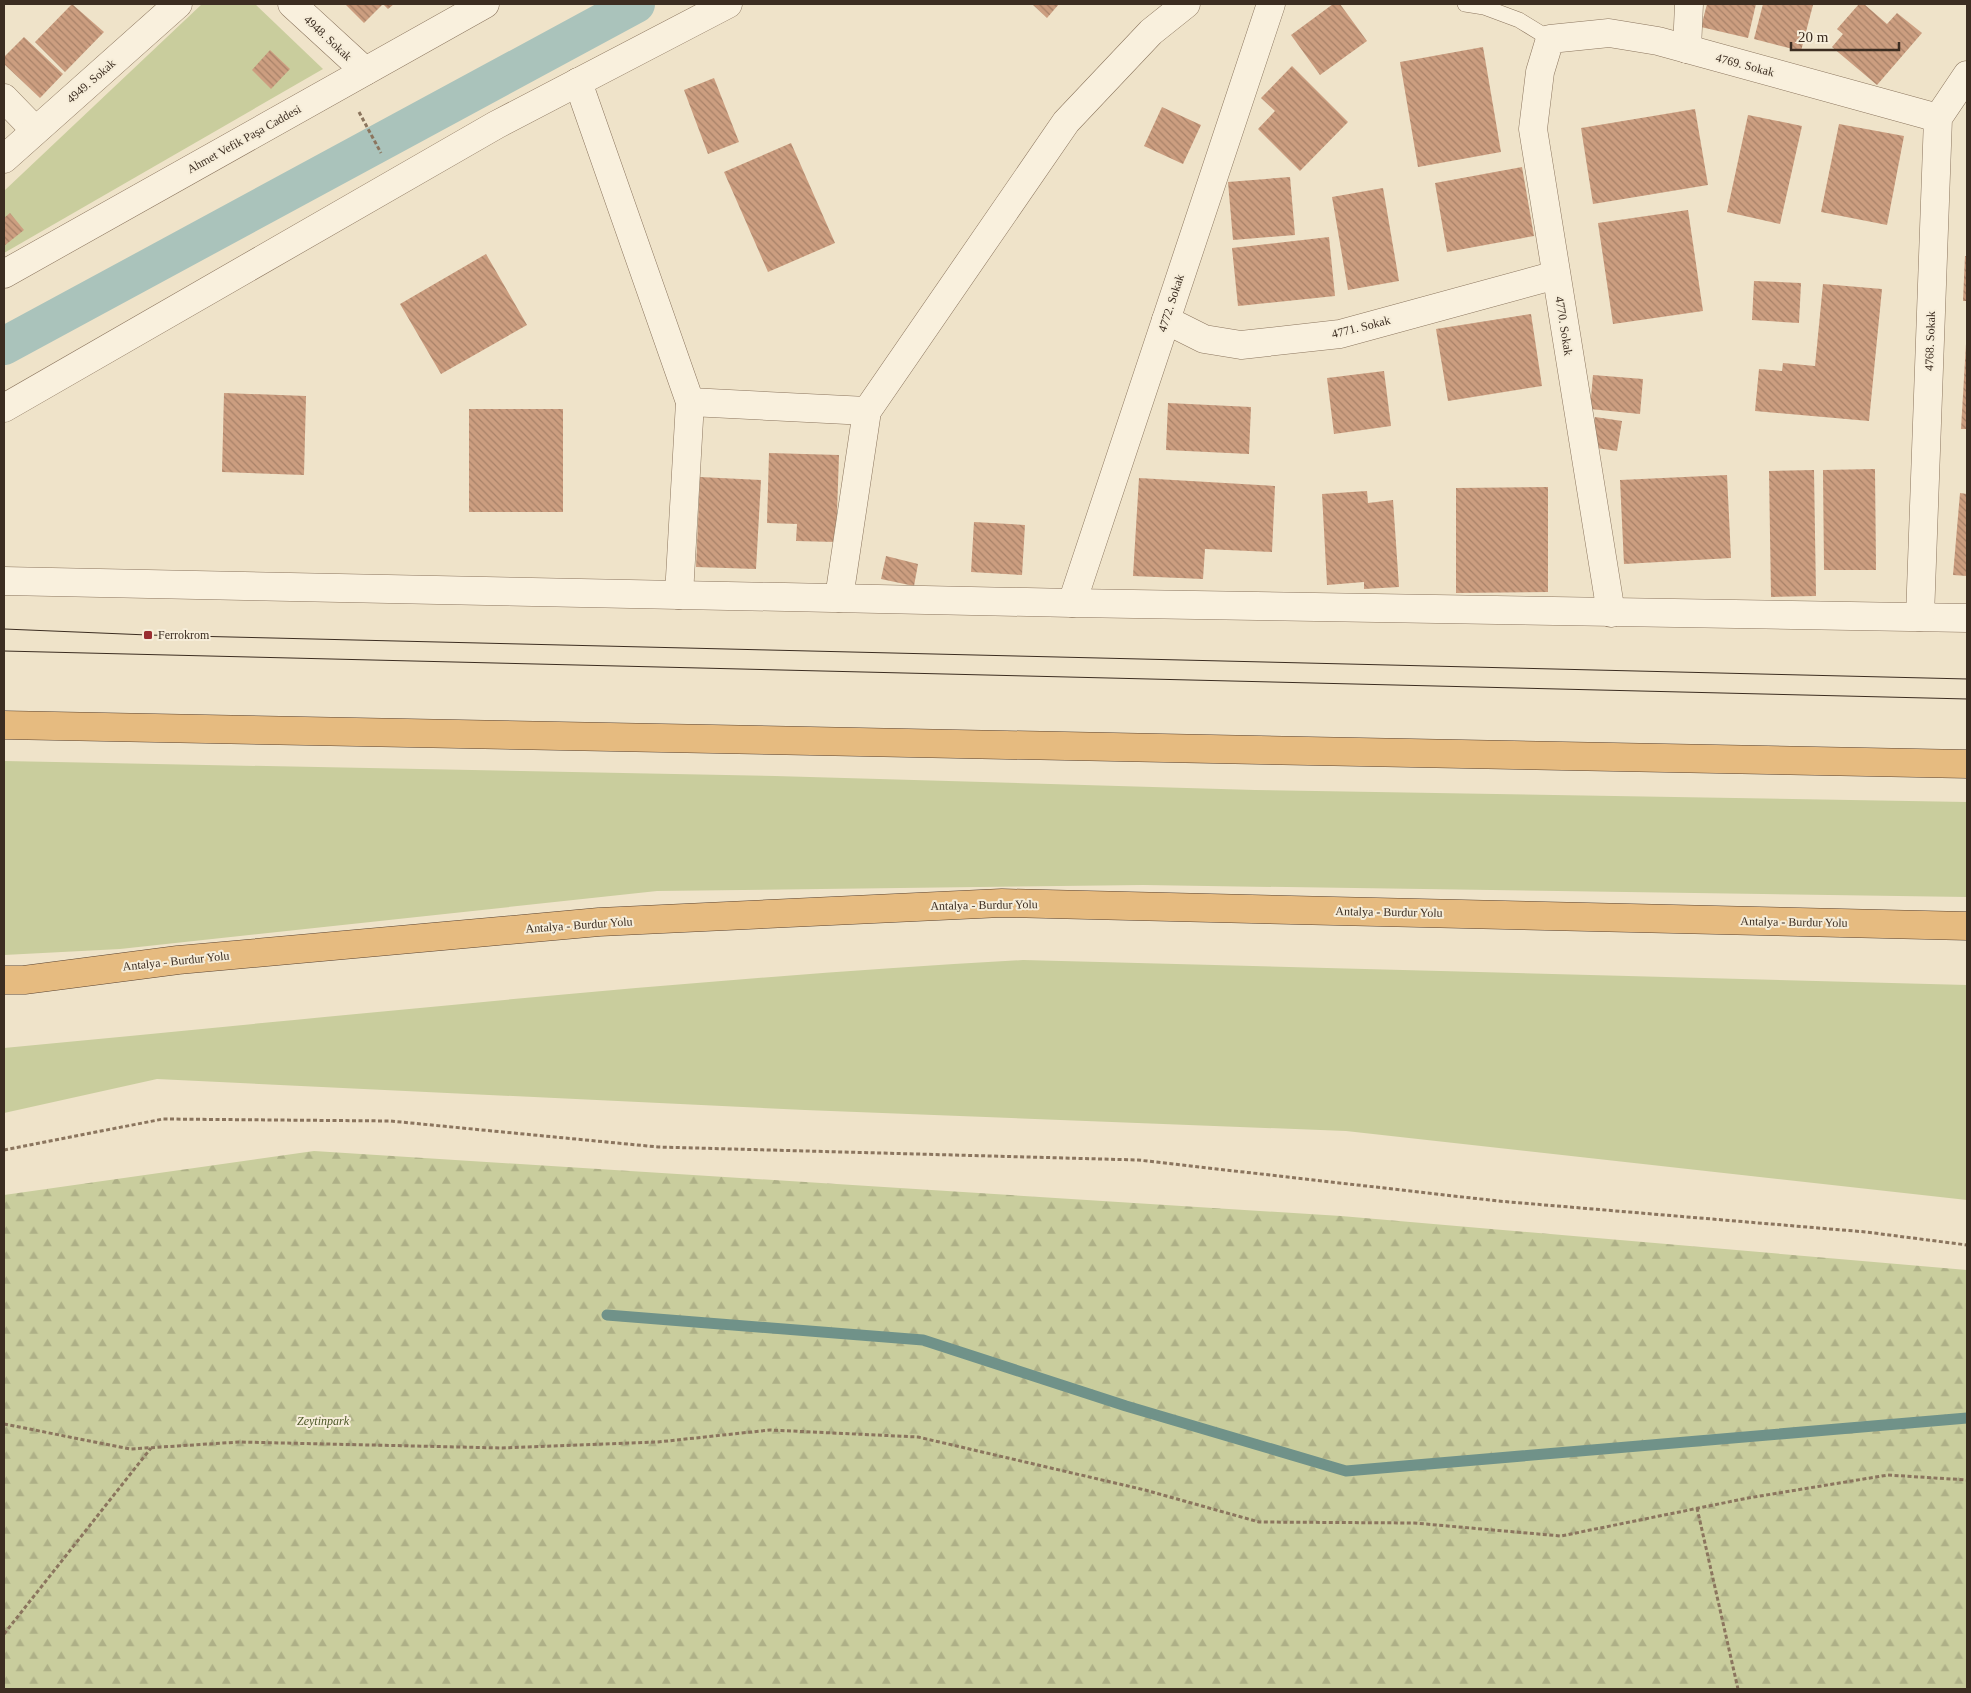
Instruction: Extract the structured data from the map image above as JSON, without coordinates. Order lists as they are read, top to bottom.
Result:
{
  "streets": {
    "highway": ["Antalya - Burdur Yolu"],
    "street": [
      "4948. Sokak",
      "4769. Sokak",
      "4949. Sokak",
      "Ahmet Vefik Paşa Caddesi",
      "4772. Sokak",
      "4770. Sokak",
      "4771. Sokak",
      "4768. Sokak"
    ]
  },
  "crossings": [
    ["4948. Sokak", "Ahmet Vefik Paşa Caddesi"],
    ["4769. Sokak", "4770. Sokak"],
    ["4769. Sokak", "4768. Sokak"],
    ["4772. Sokak", "4771. Sokak"],
    ["4770. Sokak", "4771. Sokak"]
  ],
  "parks": ["Zeytinpark"],
  "places": {
    "transit": ["Ferrokrom"]
  },
  "scale_bar": "20 m"
}
